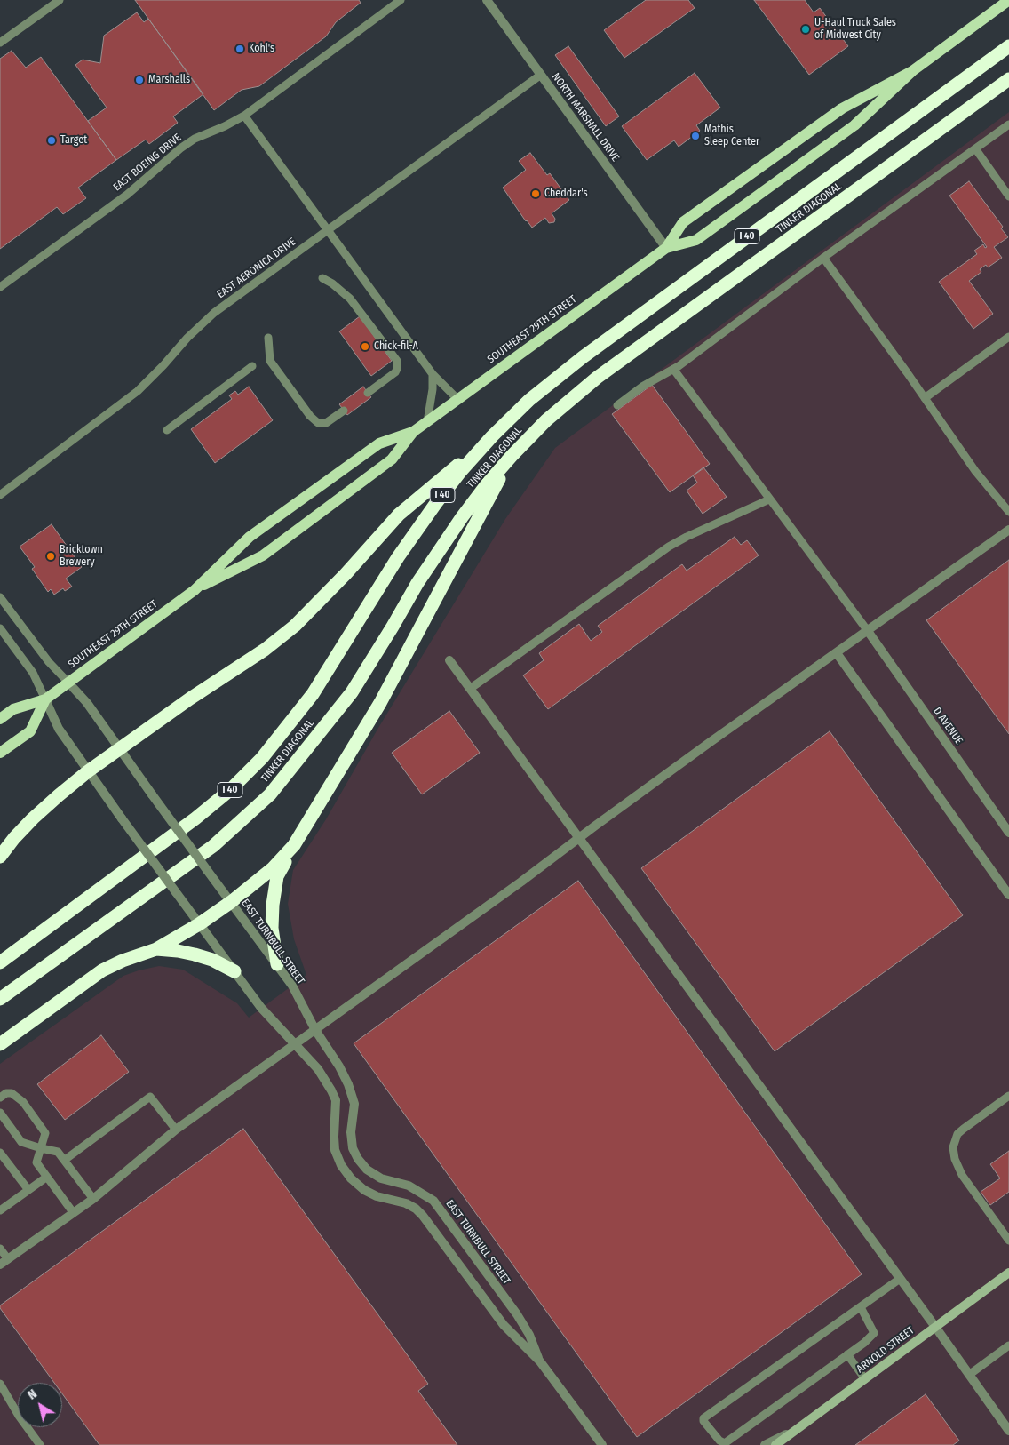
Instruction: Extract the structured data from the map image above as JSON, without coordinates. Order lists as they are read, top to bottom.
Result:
{
  "streets": {
    "highway": ["TINKER DIAGONAL", "I 40"],
    "main road": ["SOUTHEAST 29TH STREET", "ARNOLD STREET"],
    "street": ["NORTH MARSHALL DRIVE", "D AVENUE", "EAST TURNBULL STREET"],
    "lane": ["EAST BOEING DRIVE", "EAST AERONICA DRIVE"]
  },
  "crossings": [
    ["NORTH MARSHALL DRIVE", "EAST AERONICA DRIVE"],
    ["NORTH MARSHALL DRIVE", "SOUTHEAST 29TH STREET"],
    ["SOUTHEAST 29TH STREET", "EAST TURNBULL STREET"]
  ],
  "places": [
    "U-Haul Truck Sales of Midwest City",
    "Kohl's",
    "Marshalls",
    "Mathis Sleep Center",
    "Target",
    "Cheddar's",
    "Chick-fil-A",
    "Bricktown Brewery"
  ],
  "north": "top left"
}
